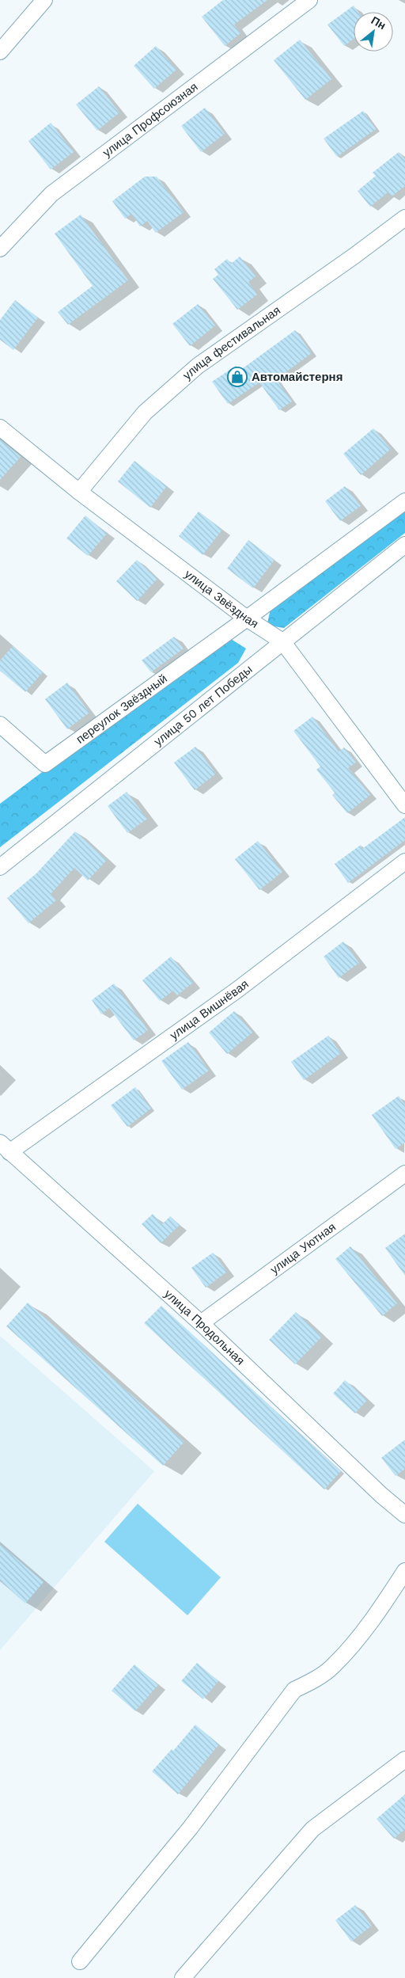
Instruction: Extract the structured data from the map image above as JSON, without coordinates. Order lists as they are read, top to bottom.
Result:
{
  "streets": {
    "street": [
      "улица Профсоюзная",
      "улица фестивальная",
      "улица Звёздная",
      "улица 50 лет Победы",
      "переулок Звёздный",
      "улица Вишнёвая",
      "улица Уютная",
      "улица Продольная"
    ]
  },
  "crossings": [
    ["улица фестивальная", "улица Звёздная"],
    ["улица Звёздная", "улица 50 лет Победы"],
    ["улица Звёздная", "переулок Звёздный"],
    ["улица Вишнёвая", "улица Продольная"],
    ["улица Уютная", "улица Продольная"]
  ],
  "places": {
    "shop": ["Автомайстерня"]
  },
  "north": "top right"
}
